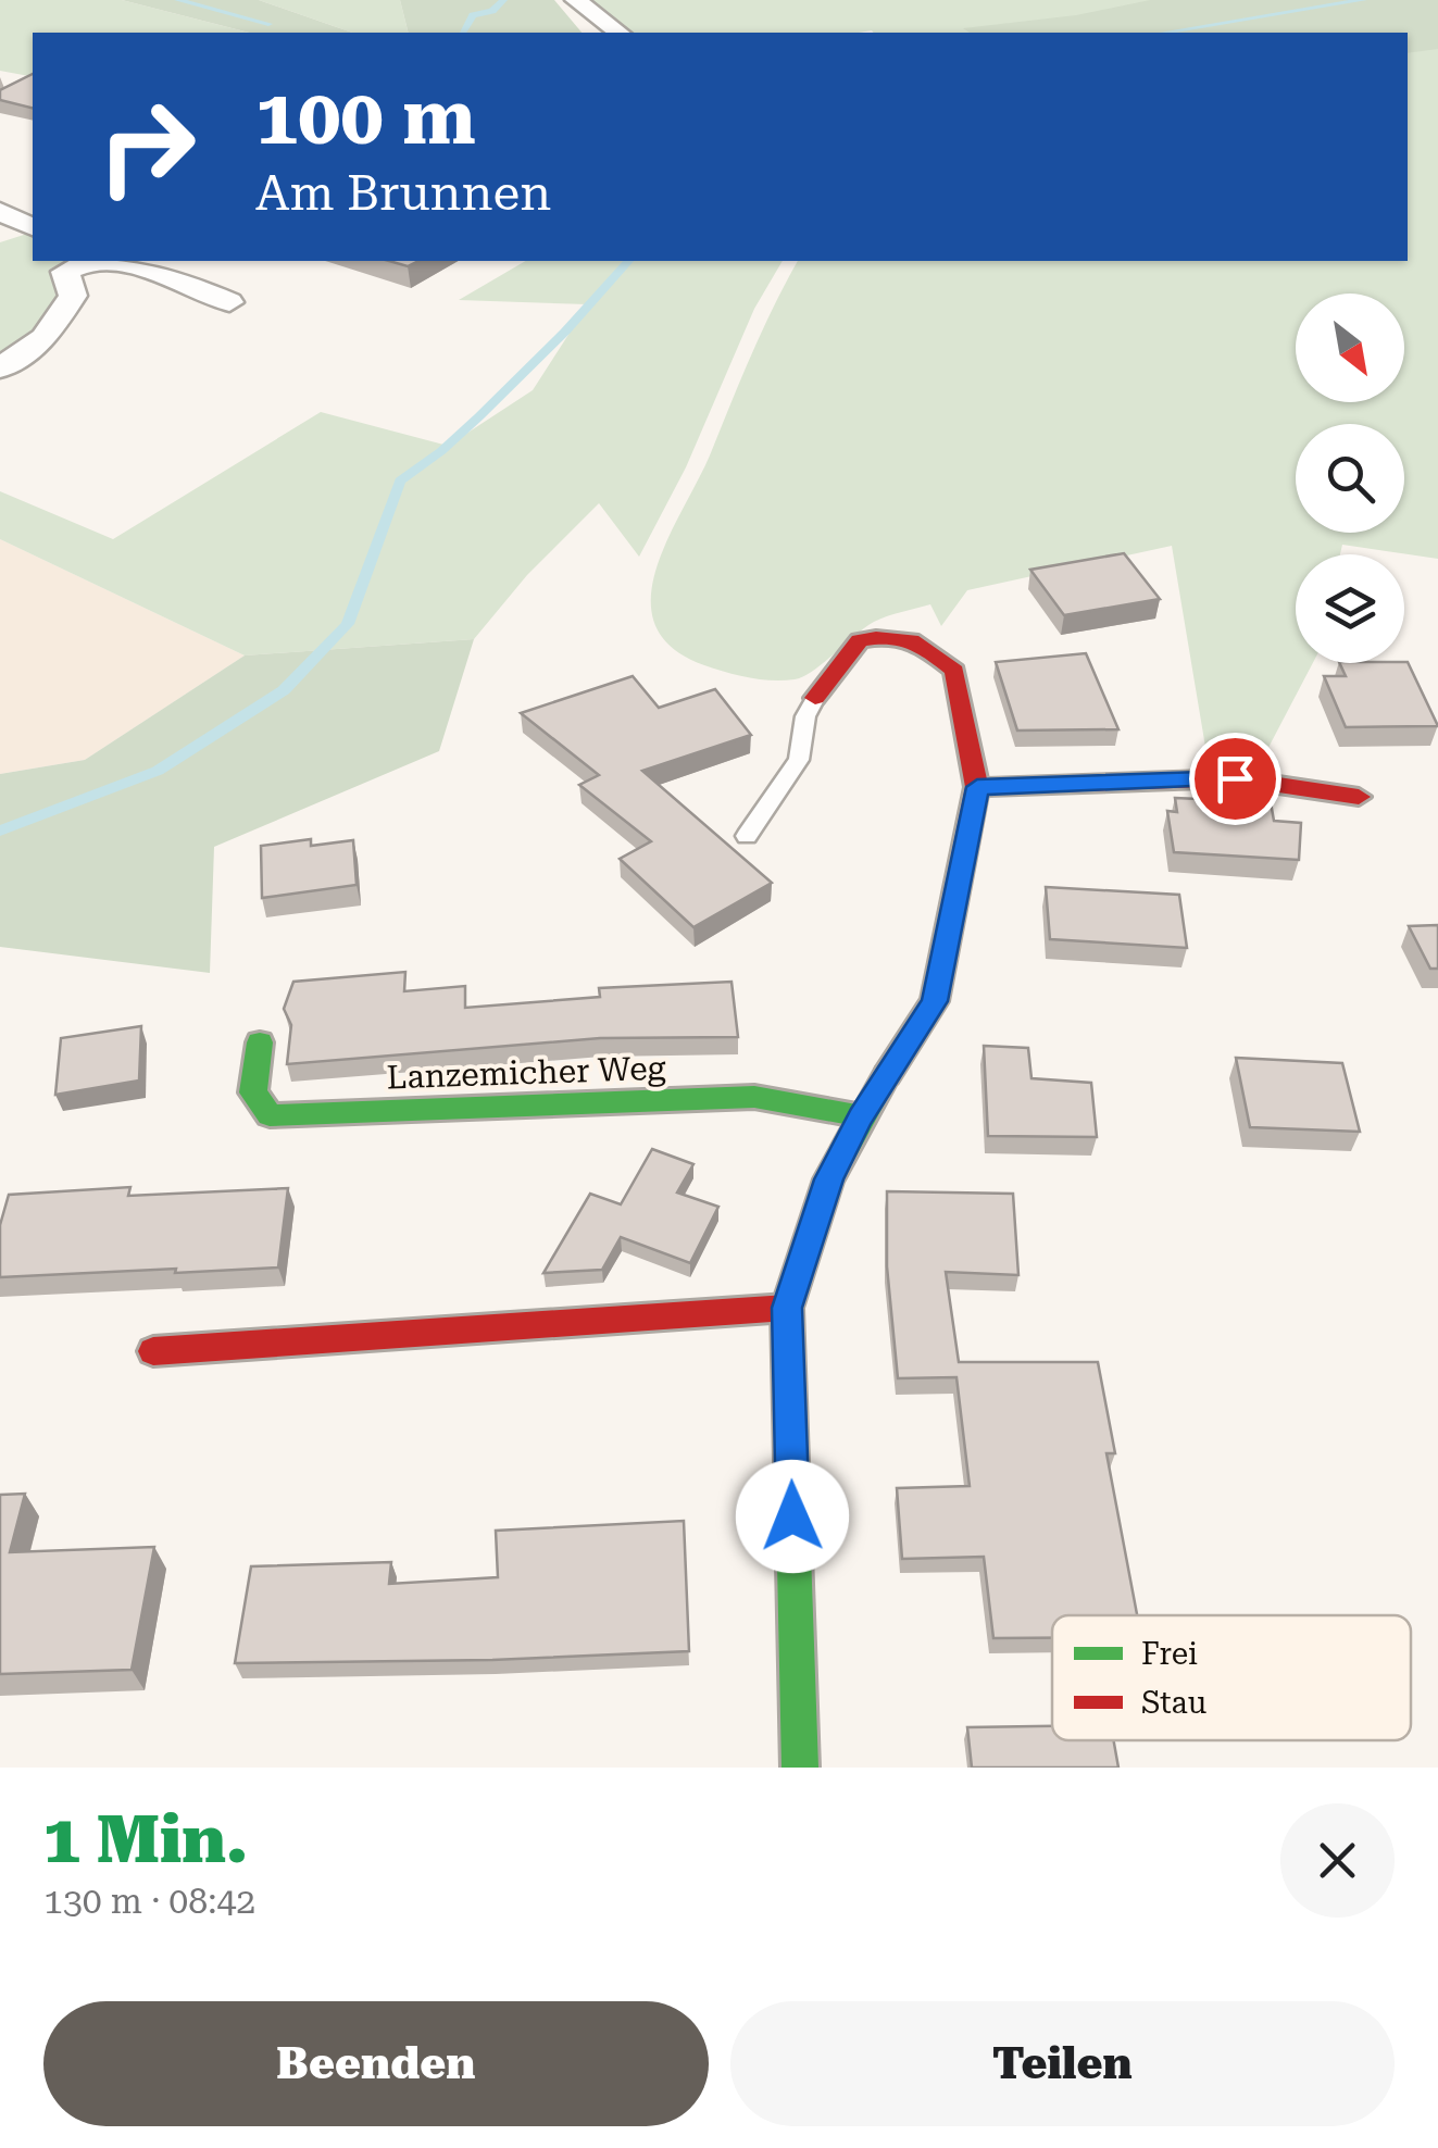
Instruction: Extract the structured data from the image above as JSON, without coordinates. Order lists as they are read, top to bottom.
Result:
{
  "streets": {
    "street": ["Lanzemicher Weg"]
  },
  "legend": ["Frei", "Stau"],
  "north": "bottom right",
  "page": {
    "turn": ["100 m", "Am Brunnen"],
    "heading": ["1 Min.", "130 m · 08:42"],
    "buttons": ["Beenden", "Teilen"]
  }
}
